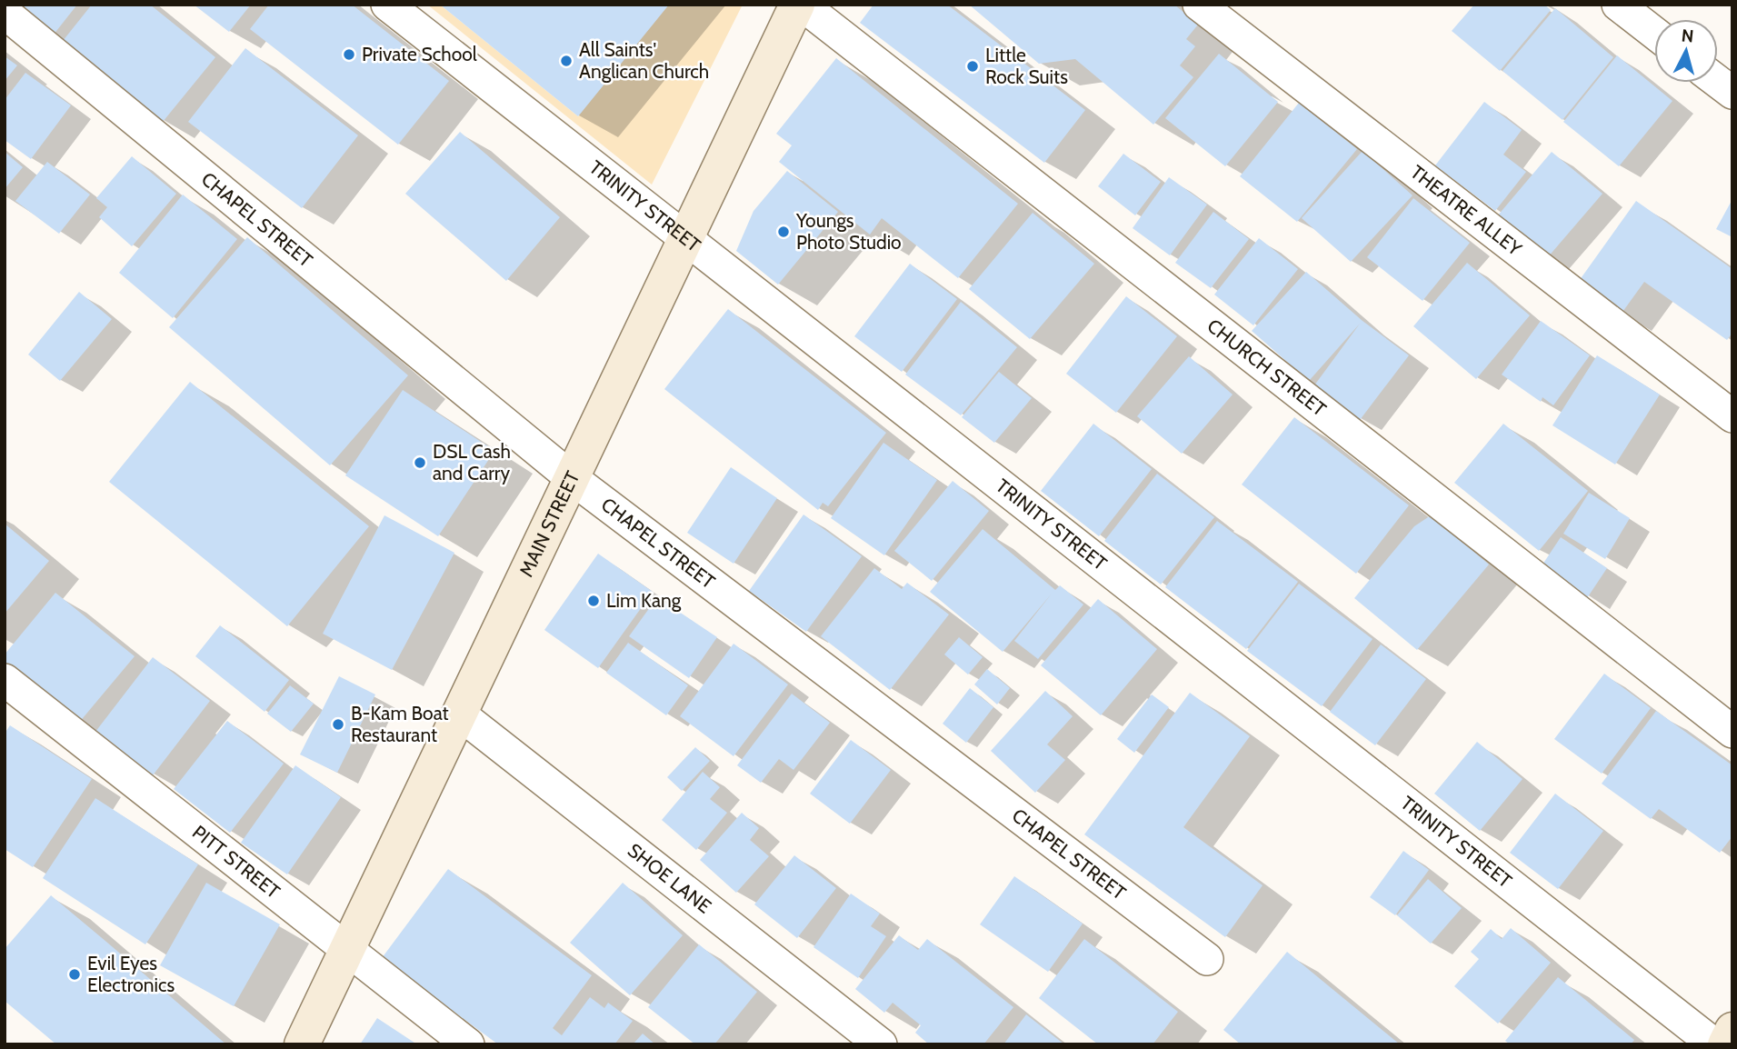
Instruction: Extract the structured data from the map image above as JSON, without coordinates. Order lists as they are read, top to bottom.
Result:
{
  "streets": {
    "street": [
      "TRINITY STREET",
      "THEATRE ALLEY",
      "CHAPEL STREET",
      "CHURCH STREET",
      "MAIN STREET",
      "PITT STREET",
      "SHOE LANE"
    ]
  },
  "crossings": [
    ["TRINITY STREET", "MAIN STREET"],
    ["CHAPEL STREET", "MAIN STREET"],
    ["MAIN STREET", "PITT STREET"],
    ["MAIN STREET", "SHOE LANE"]
  ],
  "places": [
    "Private School",
    "All Saints' Anglican Church",
    "Little Rock Suits",
    "Youngs Photo Studio",
    "DSL Cash and Carry",
    "Lim Kang",
    "B-Kam Boat Restaurant",
    "Evil Eyes Electronics"
  ],
  "north": "top"
}
